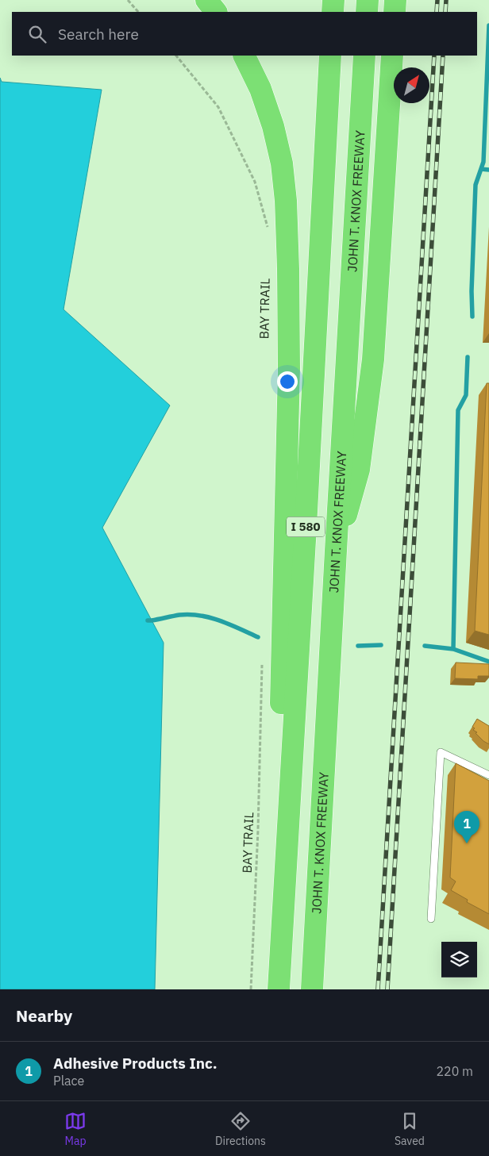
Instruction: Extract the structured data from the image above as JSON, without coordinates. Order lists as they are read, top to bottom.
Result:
{
  "streets": {
    "highway": ["JOHN T. KNOX FREEWAY", "I 580"],
    "path": ["BAY TRAIL"]
  },
  "north": "top right",
  "page": {
    "search": "Search here",
    "pins": "1",
    "heading": "Nearby",
    "list": [
      {
        "mark": "1",
        "name": "Adhesive Products Inc.",
        "note": "Place",
        "value": "220 m"
      }
    ],
    "nav": ["Map", "Directions", "Saved"]
  }
}
